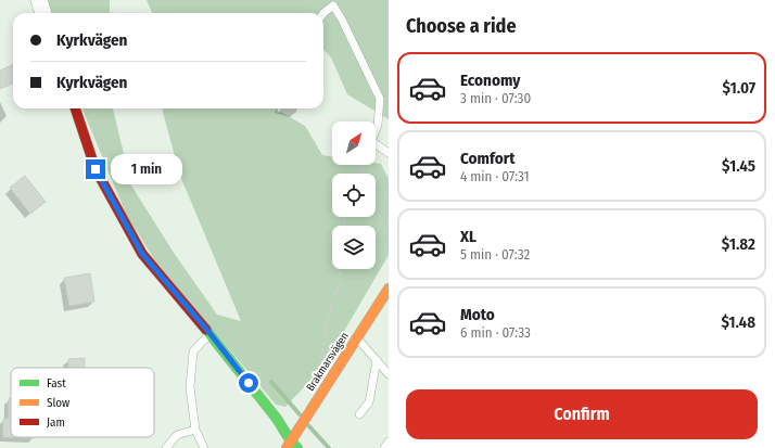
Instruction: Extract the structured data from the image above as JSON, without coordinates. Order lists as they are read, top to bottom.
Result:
{
  "streets": {
    "street": ["Brakmarsvägen"]
  },
  "legend": ["Fast", "Slow", "Jam"],
  "north": "top right",
  "page": {
    "heading": "Choose a ride",
    "banner": ["Kyrkvägen", "Kyrkvägen"],
    "list": [
      {
        "name": "Economy",
        "note": "3 min · 07:30",
        "value": "$1.07"
      },
      {
        "name": "Comfort",
        "note": "4 min · 07:31",
        "value": "$1.45"
      },
      {
        "name": "XL",
        "note": "5 min · 07:32",
        "value": "$1.82"
      },
      {
        "name": "Moto",
        "note": "6 min · 07:33",
        "value": "$1.48"
      }
    ],
    "bubble": "1 min",
    "buttons": "Confirm"
  }
}
